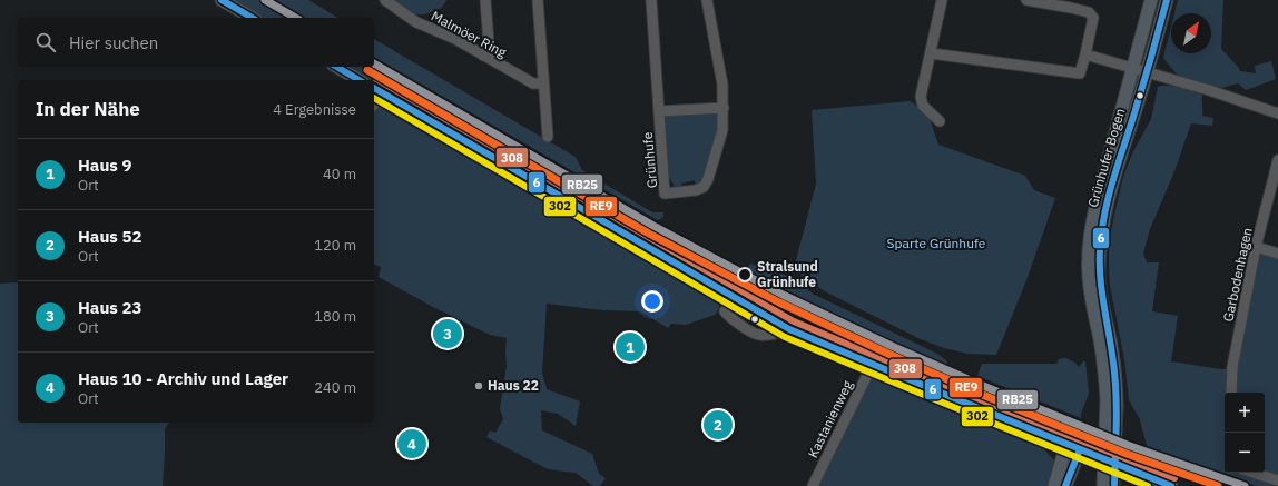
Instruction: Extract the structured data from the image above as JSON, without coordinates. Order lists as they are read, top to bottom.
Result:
{
  "streets": {
    "main road": ["Grünhufer Bogen"],
    "street": [
      "Malmöer Ring",
      "Grünhufe",
      "Garbodenhagen",
      "Kastanienweg"
    ]
  },
  "parks": ["Sparte Grünhufe"],
  "places": ["Stralsund Grünhufe", "Haus 22"],
  "lines": [
    "transit line RB25",
    "transit line 6",
    "transit line RE9",
    "transit line 308",
    "transit line 302"
  ],
  "north": "top right",
  "page": {
    "search": "Hier suchen",
    "heading": ["In der Nähe", "4 Ergebnisse"],
    "list": [
      {
        "mark": "1",
        "name": "Haus 9",
        "note": "Ort",
        "value": "40 m"
      },
      {
        "mark": "2",
        "name": "Haus 52",
        "note": "Ort",
        "value": "120 m"
      },
      {
        "mark": "3",
        "name": "Haus 23",
        "note": "Ort",
        "value": "180 m"
      },
      {
        "mark": "4",
        "name": "Haus 10 - Archiv und Lager",
        "note": "Ort",
        "value": "240 m"
      }
    ],
    "pins": [
      "3",
      "1",
      "2",
      "4"
    ],
    "map_buttons": ["+", "−"]
  }
}
